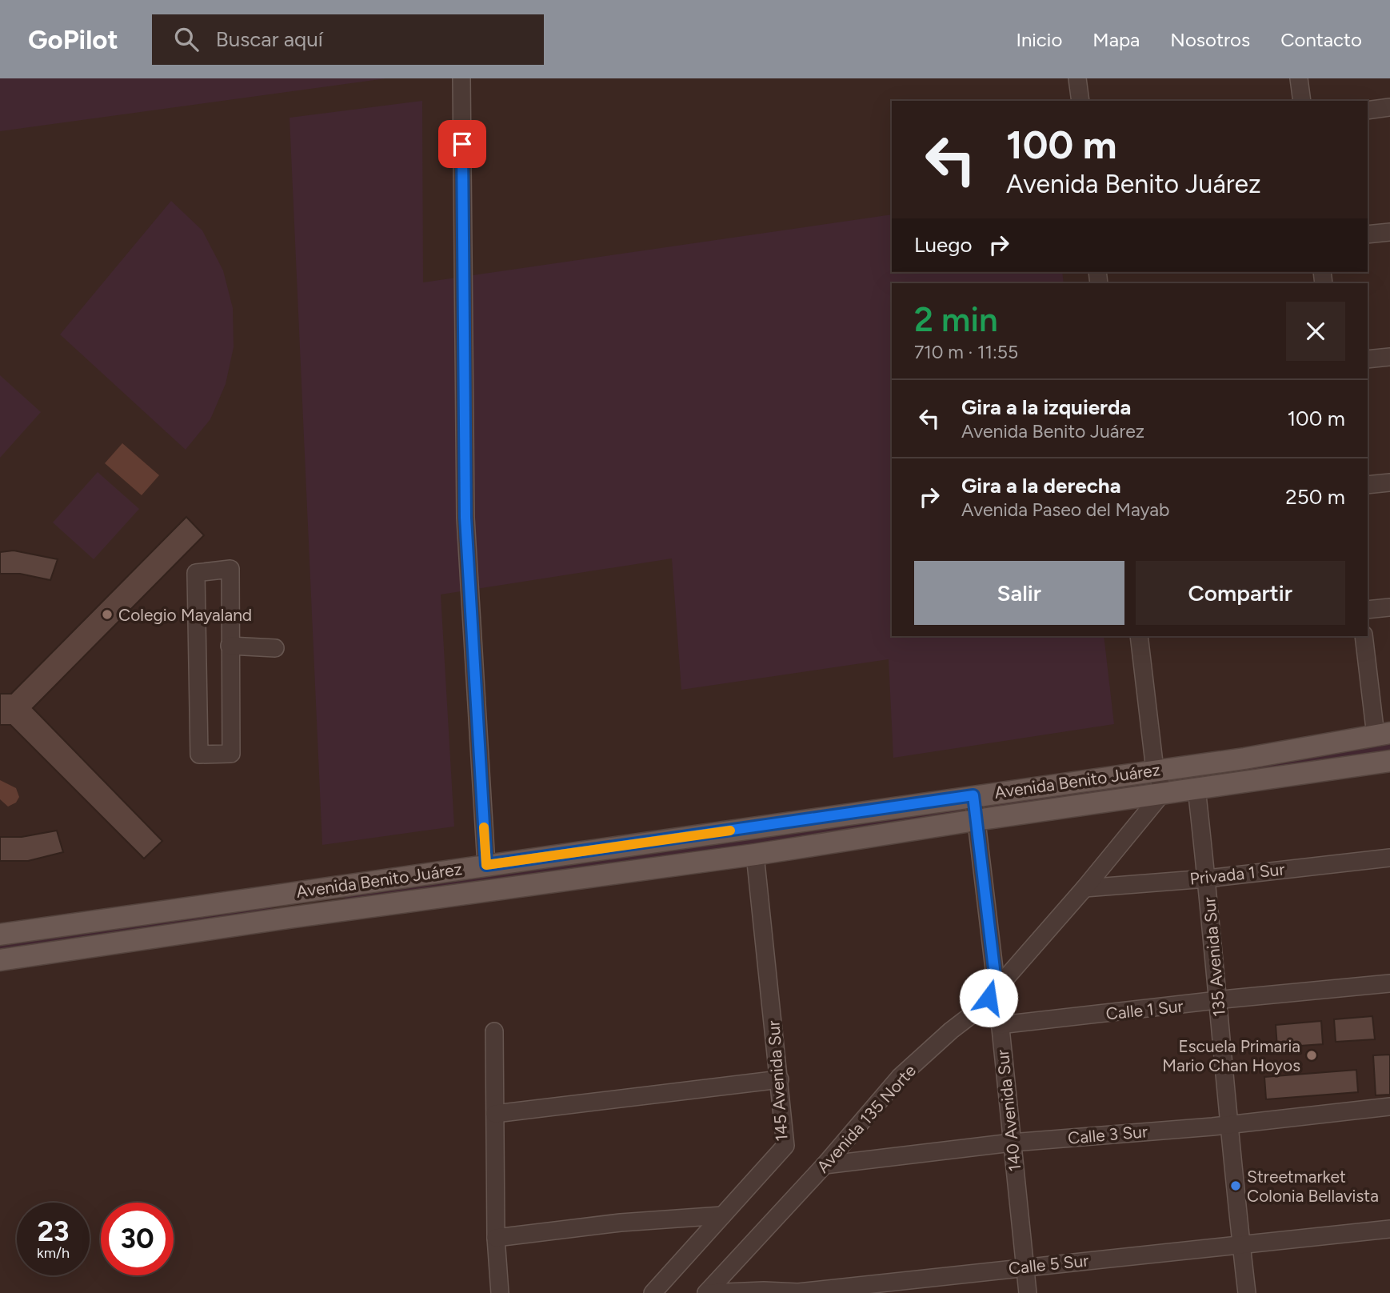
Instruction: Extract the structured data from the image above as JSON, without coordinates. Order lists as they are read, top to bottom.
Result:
{
  "streets": {
    "main road": ["Avenida Benito Juárez"],
    "street": [
      "Privada 1 Sur",
      "135 Avenida Sur",
      "Calle 1 Sur",
      "145 Avenida Sur",
      "140 Avenida Sur",
      "Avenida 135 Norte",
      "Calle 3 Sur",
      "Calle 5 Sur"
    ]
  },
  "crossings": [
    ["Avenida Benito Juárez", "135 Avenida Sur"],
    ["Avenida Benito Juárez", "145 Avenida Sur"],
    ["Avenida Benito Juárez", "140 Avenida Sur"],
    ["Avenida Benito Juárez", "Avenida 135 Norte"],
    ["Privada 1 Sur", "135 Avenida Sur"],
    ["Privada 1 Sur", "Avenida 135 Norte"],
    ["135 Avenida Sur", "Calle 1 Sur"],
    ["135 Avenida Sur", "Calle 3 Sur"],
    ["135 Avenida Sur", "Calle 5 Sur"],
    ["Calle 1 Sur", "140 Avenida Sur"],
    ["140 Avenida Sur", "Avenida 135 Norte"],
    ["140 Avenida Sur", "Calle 3 Sur"],
    ["140 Avenida Sur", "Calle 5 Sur"],
    ["Avenida 135 Norte", "Calle 3 Sur"],
    ["Avenida 135 Norte", "Calle 5 Sur"]
  ],
  "places": ["Colegio Mayaland", "Escuela Primaria Mario Chan Hoyos", "Streetmarket Colonia Bellavista"],
  "page": {
    "header": "GoPilot",
    "search": "Buscar aquí",
    "nav": [
      "Inicio",
      "Mapa",
      "Nosotros",
      "Contacto"
    ],
    "turn": ["100 m", "Avenida Benito Juárez"],
    "then": "Luego",
    "heading": ["2 min", "710 m · 11:55"],
    "list": [
      {
        "name": "Gira a la izquierda",
        "note": "Avenida Benito Juárez",
        "value": "100 m"
      },
      {
        "name": "Gira a la derecha",
        "note": "Avenida Paseo del Mayab",
        "value": "250 m"
      }
    ],
    "buttons": ["Salir", "Compartir"],
    "speed": "23 km/h",
    "limit": "30"
  }
}
